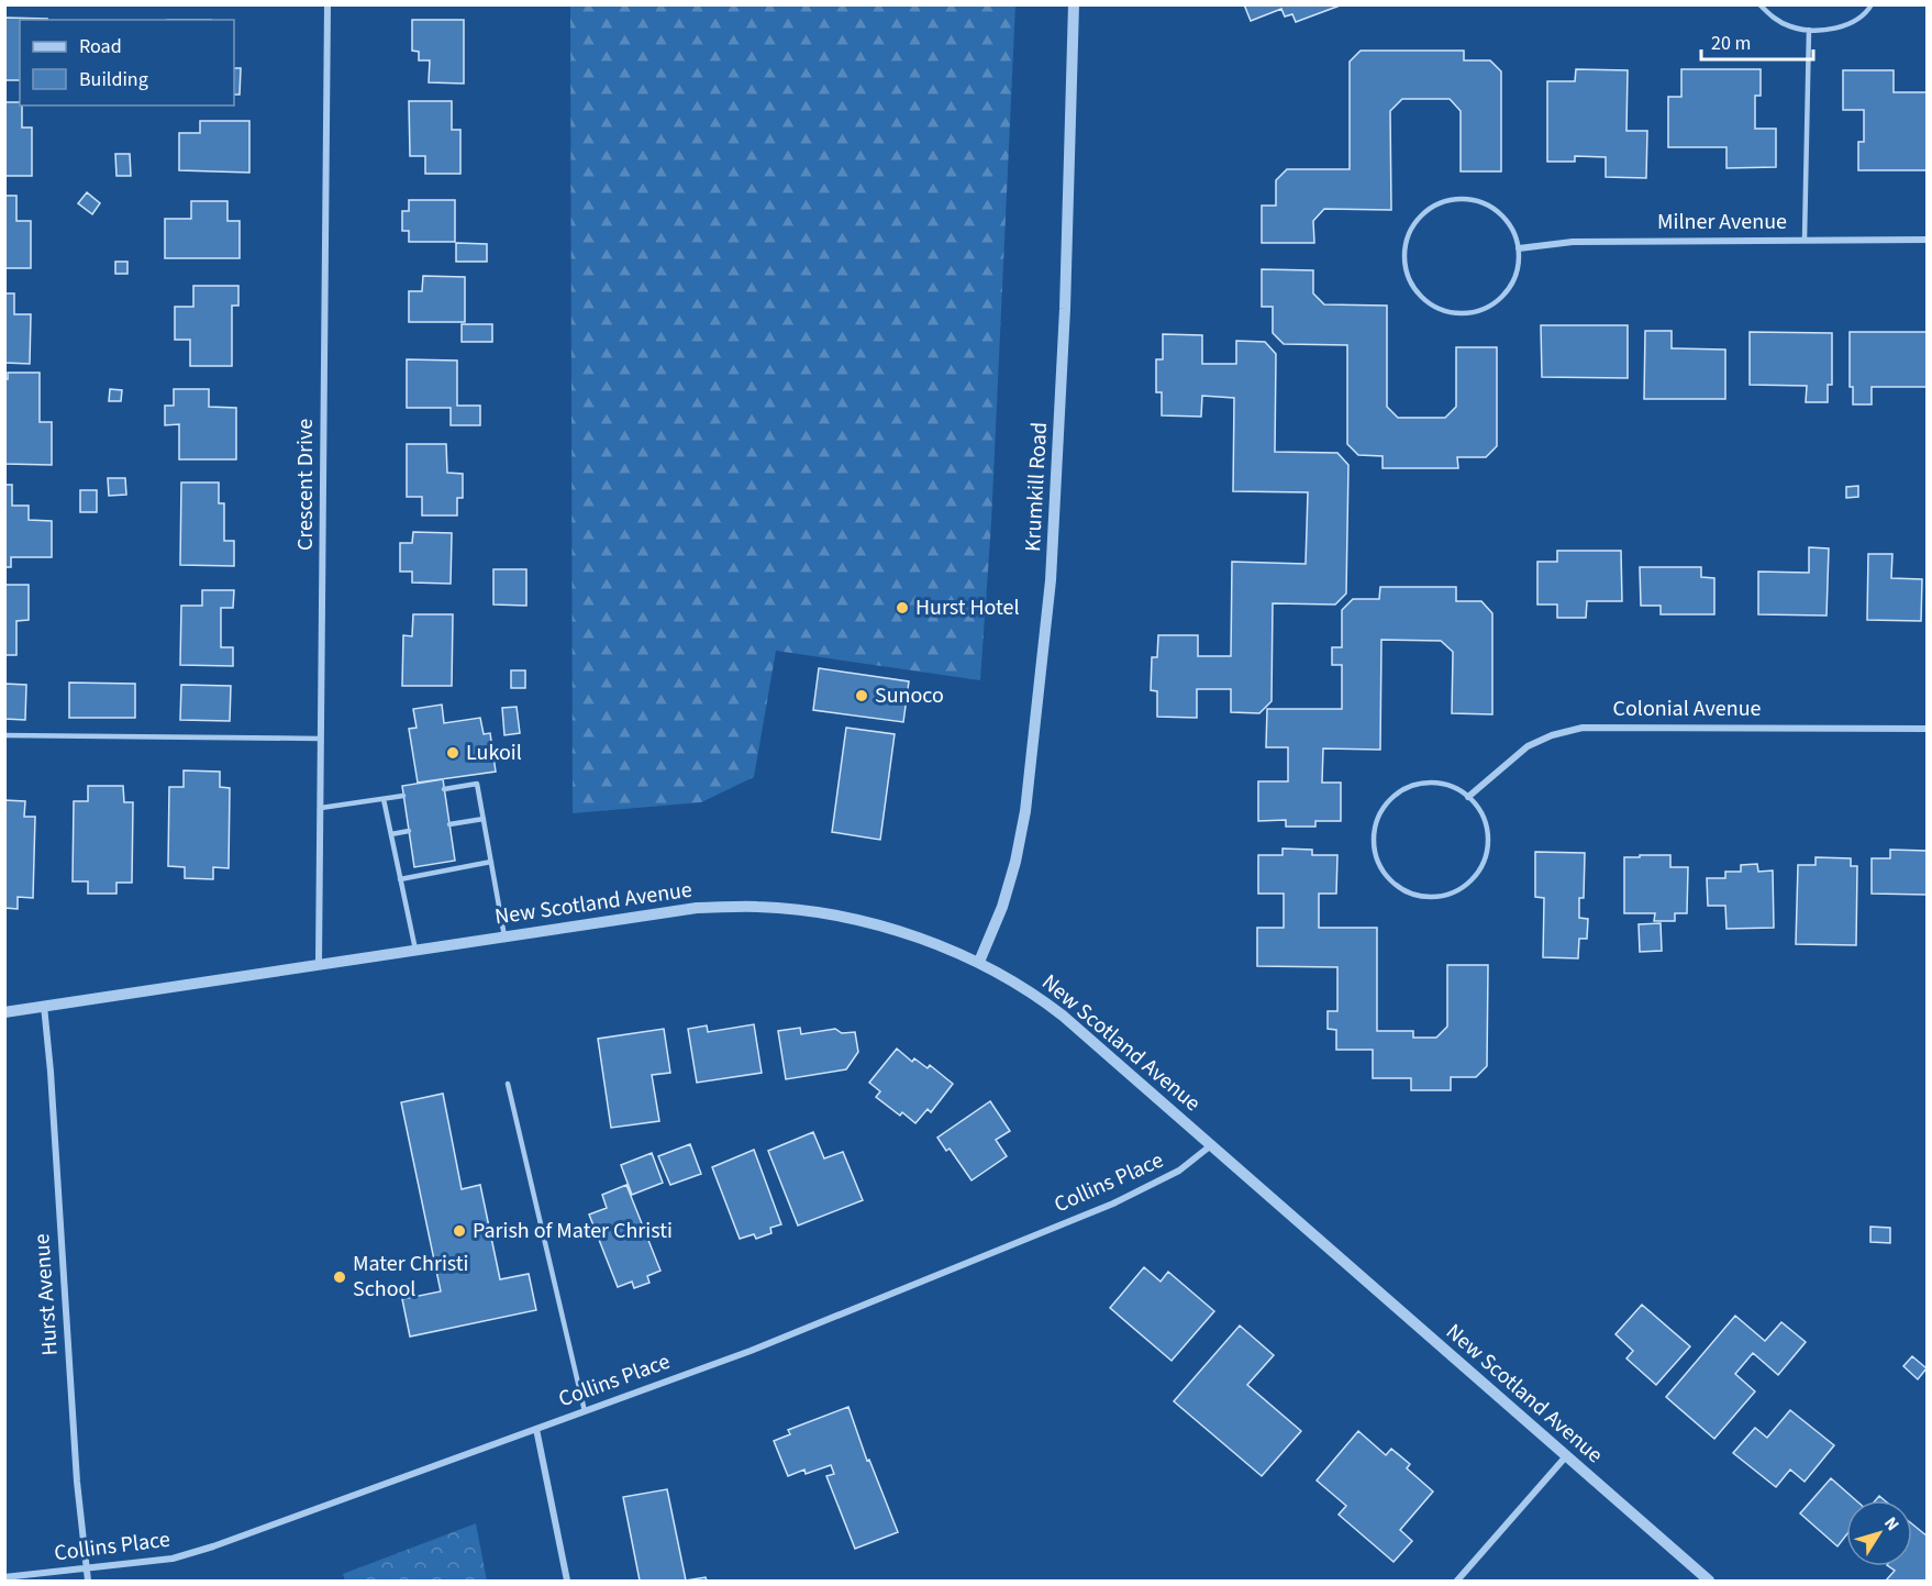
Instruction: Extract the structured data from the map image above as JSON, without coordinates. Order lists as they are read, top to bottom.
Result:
{
  "streets": {
    "street": [
      "Milner Avenue",
      "Crescent Drive",
      "Krumkill Road",
      "Colonial Avenue",
      "New Scotland Avenue",
      "Collins Place",
      "Hurst Avenue"
    ]
  },
  "crossings": [
    ["Crescent Drive", "New Scotland Avenue"],
    ["Krumkill Road", "New Scotland Avenue"],
    ["New Scotland Avenue", "Collins Place"],
    ["New Scotland Avenue", "Hurst Avenue"],
    ["Collins Place", "Hurst Avenue"]
  ],
  "places": [
    "Hurst Hotel",
    "Sunoco",
    "Lukoil",
    "Parish of Mater Christi",
    "Mater Christi School"
  ],
  "legend": ["Road", "Building"],
  "scale_bar": "20 m",
  "north": "top right"
}
